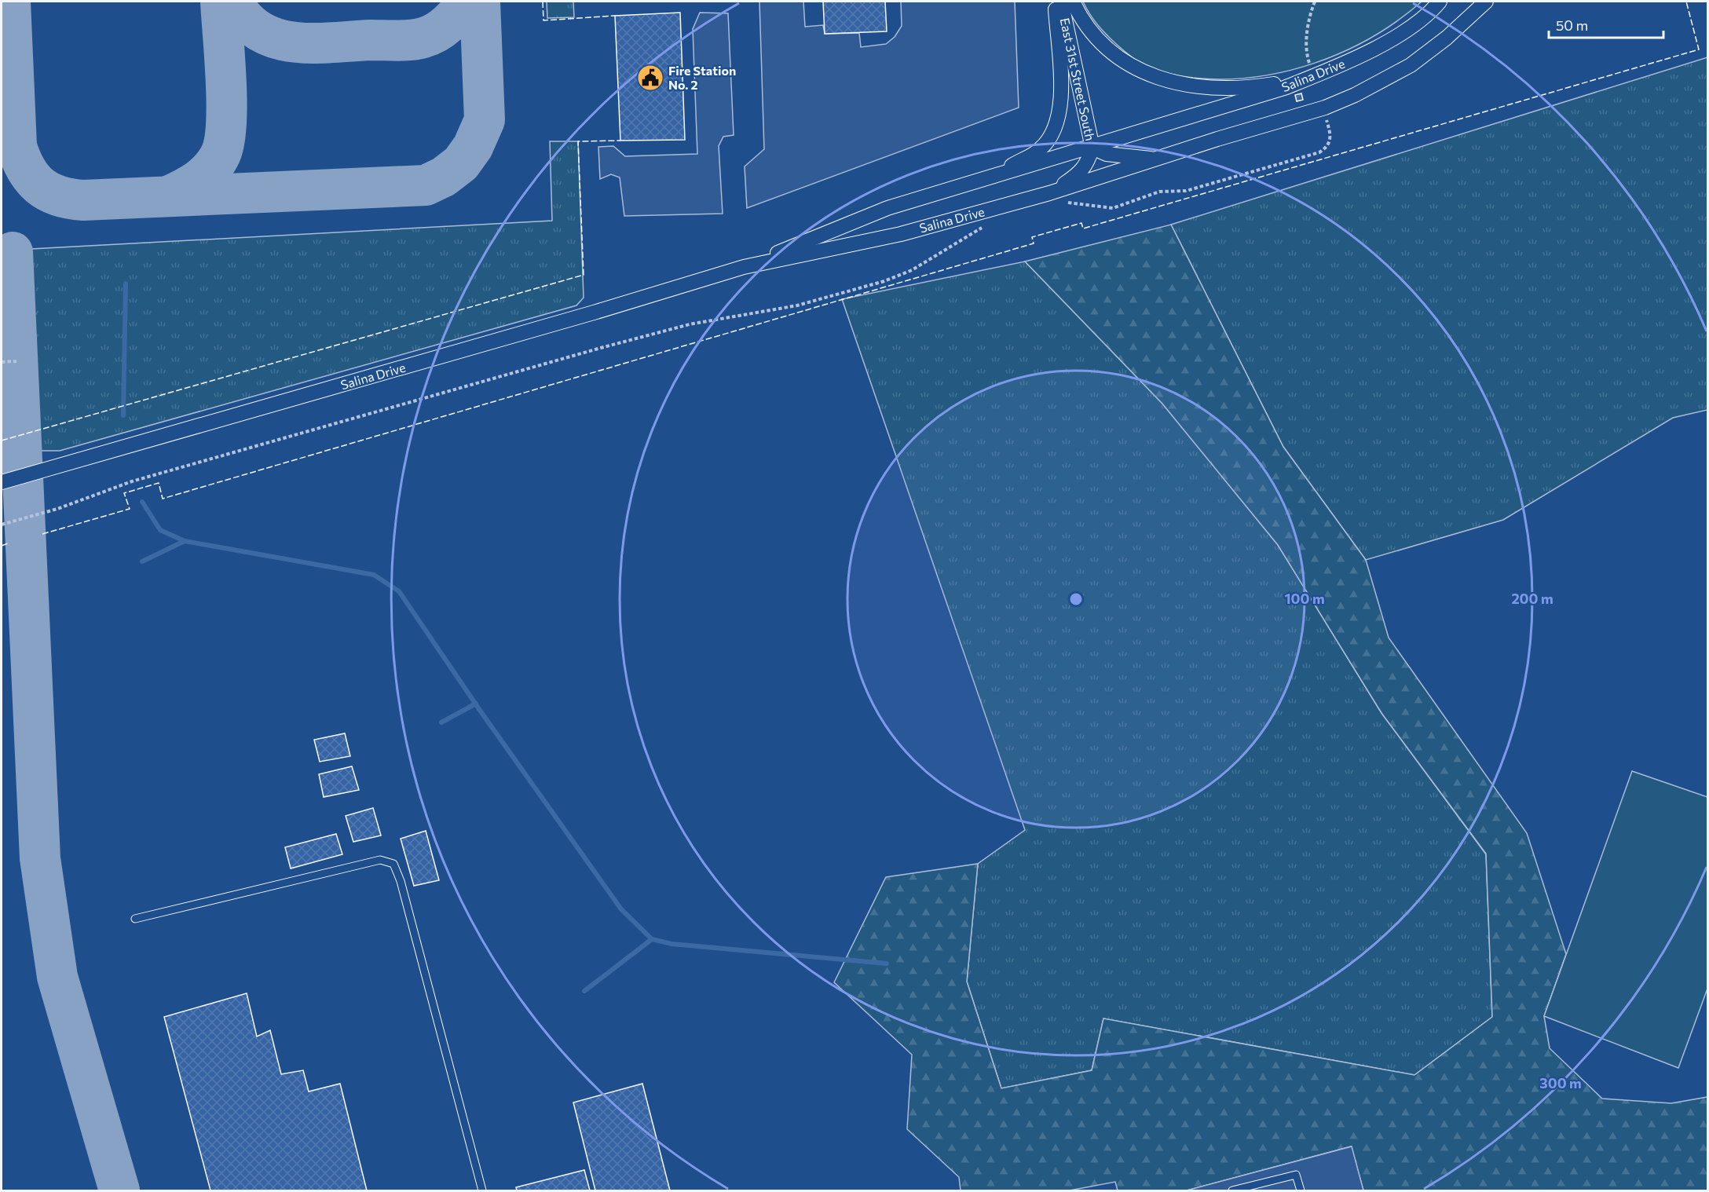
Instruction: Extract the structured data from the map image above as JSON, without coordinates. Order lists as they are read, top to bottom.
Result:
{
  "streets": {
    "street": ["Salina Drive", "East 31st Street South"]
  },
  "crossings": [
    ["Salina Drive", "East 31st Street South"]
  ],
  "places": {
    "public building": ["Fire Station No. 2"]
  },
  "scale_bar": "50 m",
  "rings": ["100 m", "200 m", "300 m"]
}
